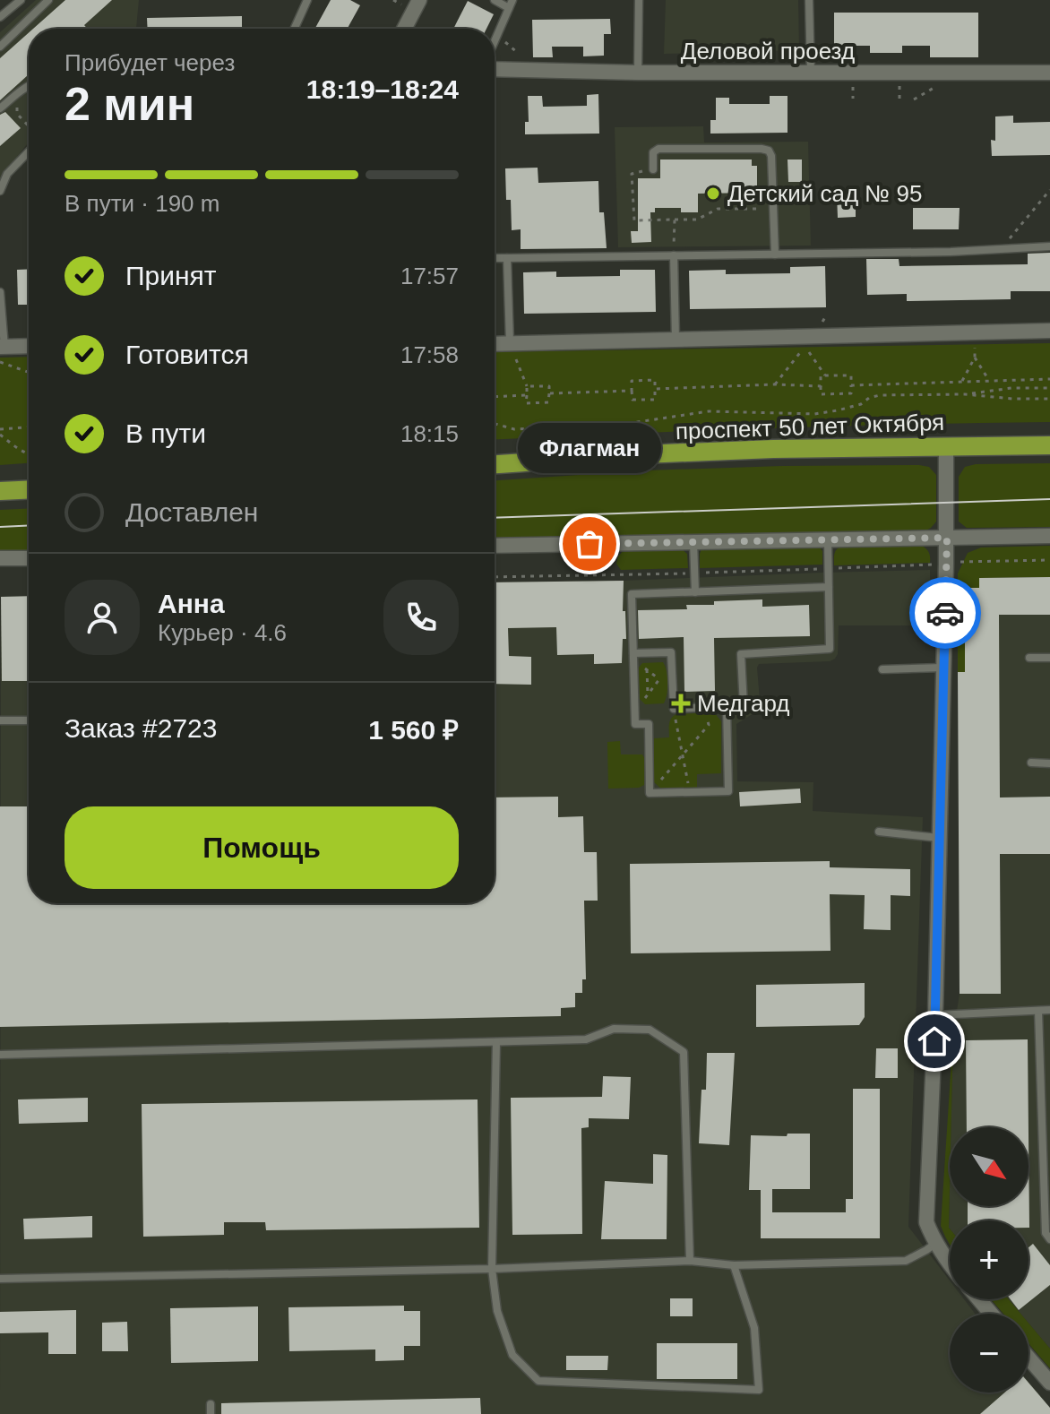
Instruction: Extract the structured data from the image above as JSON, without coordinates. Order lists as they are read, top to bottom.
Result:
{
  "streets": {
    "main road": ["проспект 50 лет Октября"],
    "street": ["Деловой проезд"]
  },
  "places": {
    "other": ["Детский сад № 95", "Флагман"],
    "health": ["Медгард"]
  },
  "north": "bottom right",
  "page": {
    "heading": ["2 мин", "Прибудет через", "18:19–18:24"],
    "panel": [
      "Анна",
      "Курьер · 4.6",
      "Заказ #2723",
      "1 560 ₽"
    ],
    "bar": "В пути · 190 m",
    "list": [
      ["Принят", "17:57"],
      ["Готовится", "17:58"],
      ["В пути", "18:15"],
      "Доставлен"
    ],
    "bubble": "Флагман",
    "buttons": "Помощь",
    "map_buttons": ["+", "−"]
  }
}
